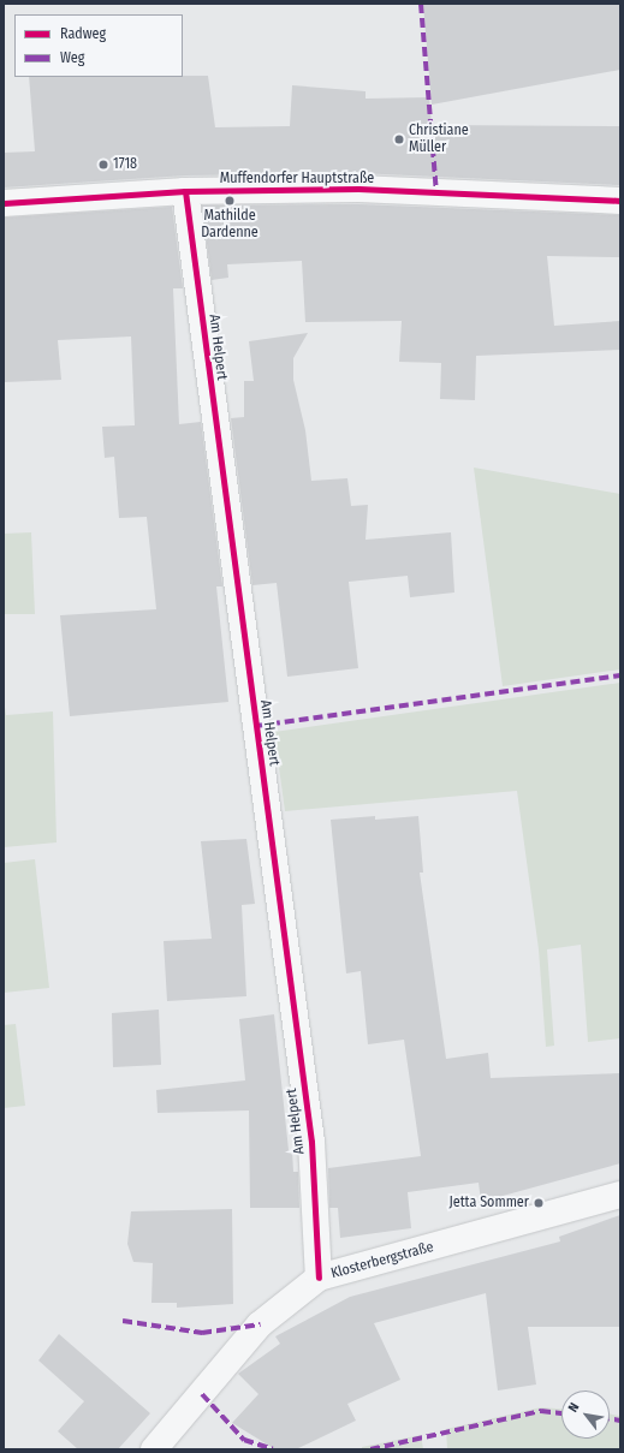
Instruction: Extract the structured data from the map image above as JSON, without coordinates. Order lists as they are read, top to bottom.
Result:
{
  "streets": {
    "street": ["Muffendorfer Hauptstraße", "Am Helpert", "Klosterbergstraße"]
  },
  "crossings": [
    ["Muffendorfer Hauptstraße", "Am Helpert"],
    ["Am Helpert", "Klosterbergstraße"]
  ],
  "places": [
    "Christiane Müller",
    "1718",
    "Mathilde Dardenne",
    "Jetta Sommer"
  ],
  "legend": ["Radweg", "Weg"],
  "north": "top left"
}
